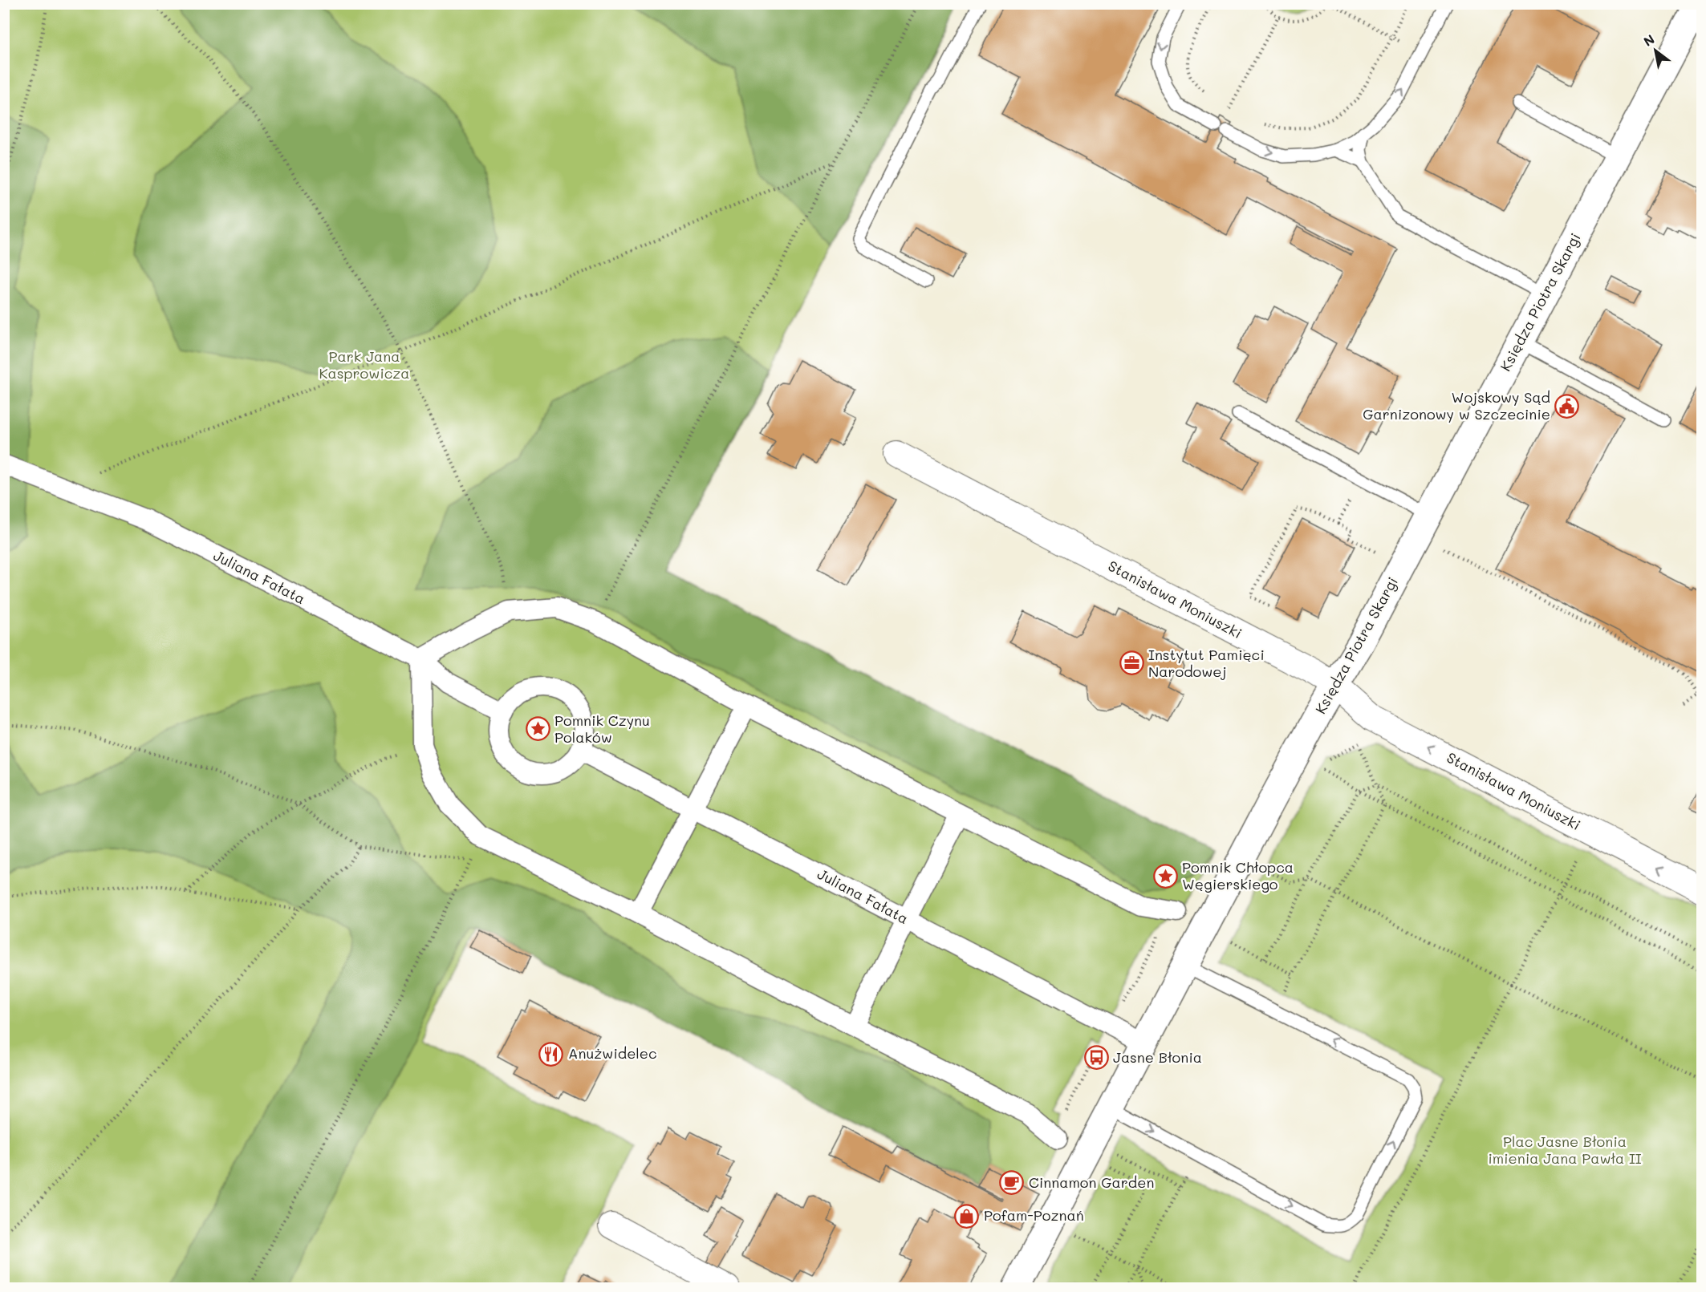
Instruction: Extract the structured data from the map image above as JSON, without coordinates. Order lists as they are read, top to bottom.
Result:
{
  "streets": {
    "street": ["Księdza Piotra Skargi", "Juliana Fałata", "Stanisława Moniuszki"]
  },
  "crossings": [
    ["Księdza Piotra Skargi", "Juliana Fałata"],
    ["Księdza Piotra Skargi", "Stanisława Moniuszki"]
  ],
  "one_way": ["Stanisława Moniuszki"],
  "parks": ["Park Jana Kasprowicza", "Plac Jasne Błonia imienia Jana Pawła II"],
  "places": {
    "public building": ["Wojskowy Sąd Garnizonowy w Szczecinie"],
    "office": ["Instytut Pamięci Narodowej"],
    "place": ["Pomnik Czynu Polaków", "Pomnik Chłopca Węgierskiego"],
    "restaurant": ["Anużwidelec"],
    "bus stop": ["Jasne Błonia"],
    "cafe": ["Cinnamon Garden"],
    "shop": ["Pofam-Poznań"]
  },
  "north": "top left"
}
